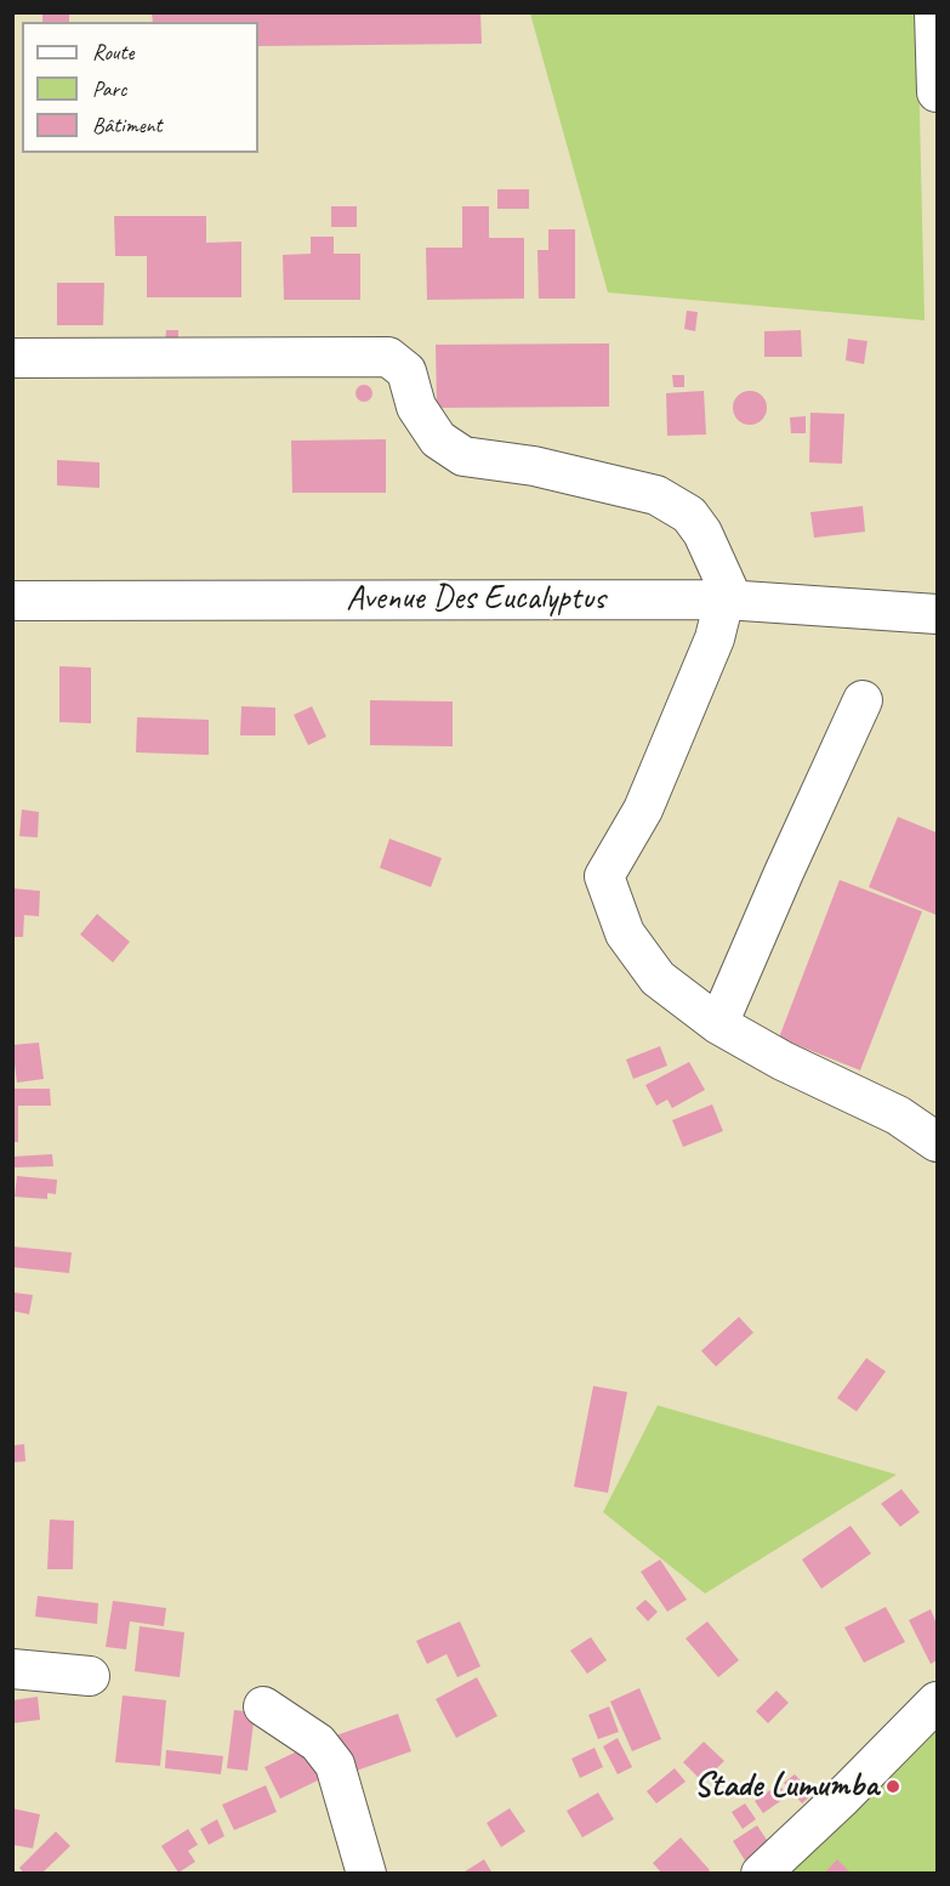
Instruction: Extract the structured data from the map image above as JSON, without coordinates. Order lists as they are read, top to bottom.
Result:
{
  "streets": {
    "street": ["Avenue Des Eucalyptus"]
  },
  "places": ["Stade Lumumba"],
  "legend": ["Route", "Parc", "Bâtiment"]
}
